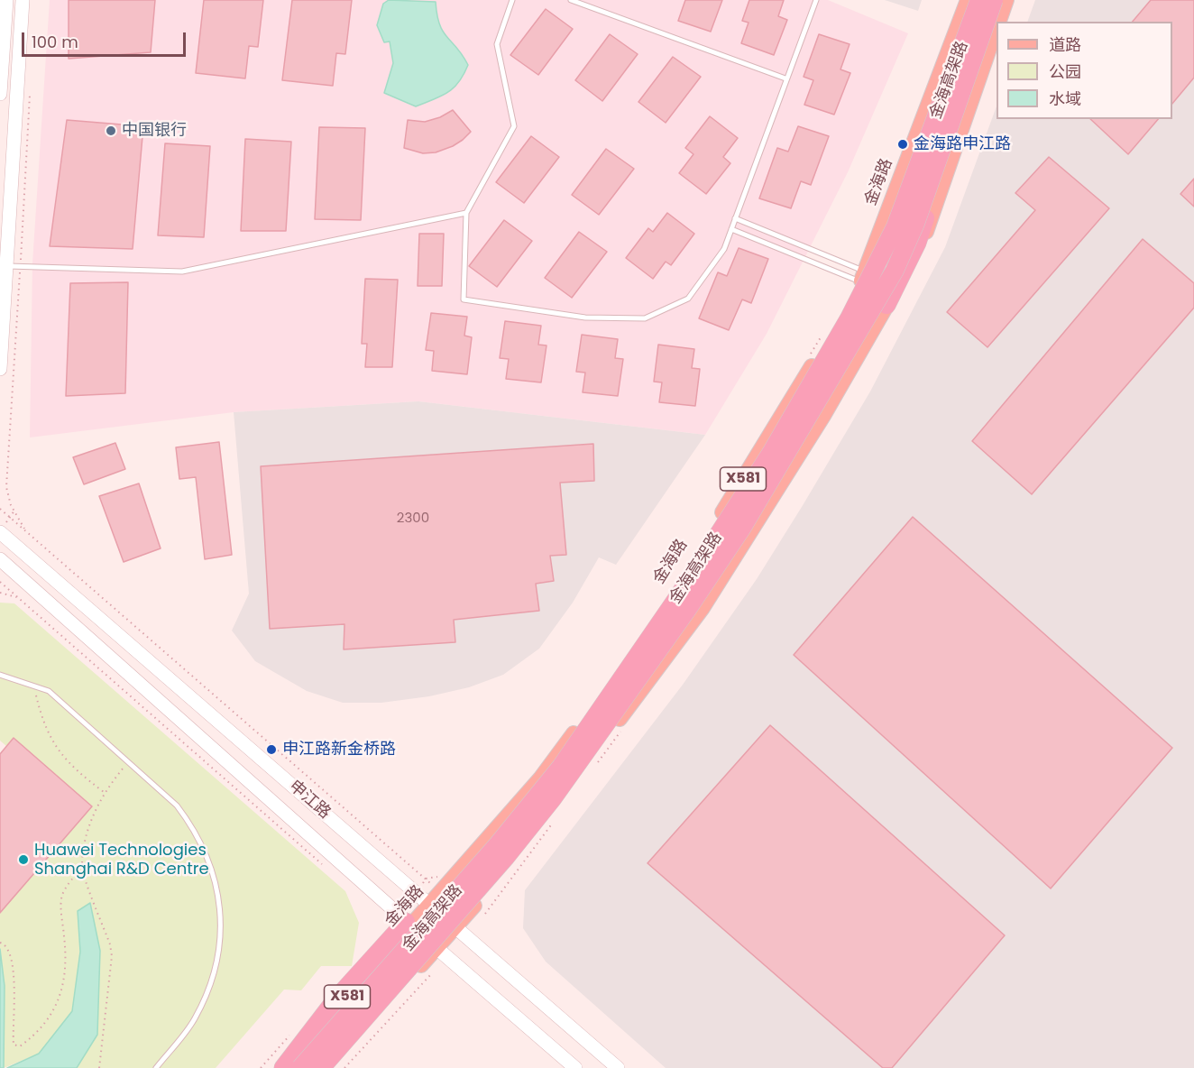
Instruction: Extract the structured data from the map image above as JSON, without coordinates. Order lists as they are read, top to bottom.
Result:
{
  "streets": {
    "highway": ["金海高架路"],
    "main road": ["金海路", "X581", "申江路"]
  },
  "crossings": [
    ["金海路", "申江路"],
    ["X581", "申江路"]
  ],
  "places": [
    "中国银行",
    "金海路申江路",
    "申江路新金桥路",
    "Huawei Technologies Shanghai R&D Centre"
  ],
  "house_numbers": ["2300"],
  "legend": ["道路", "公园", "水域"],
  "scale_bar": "100 m"
}
